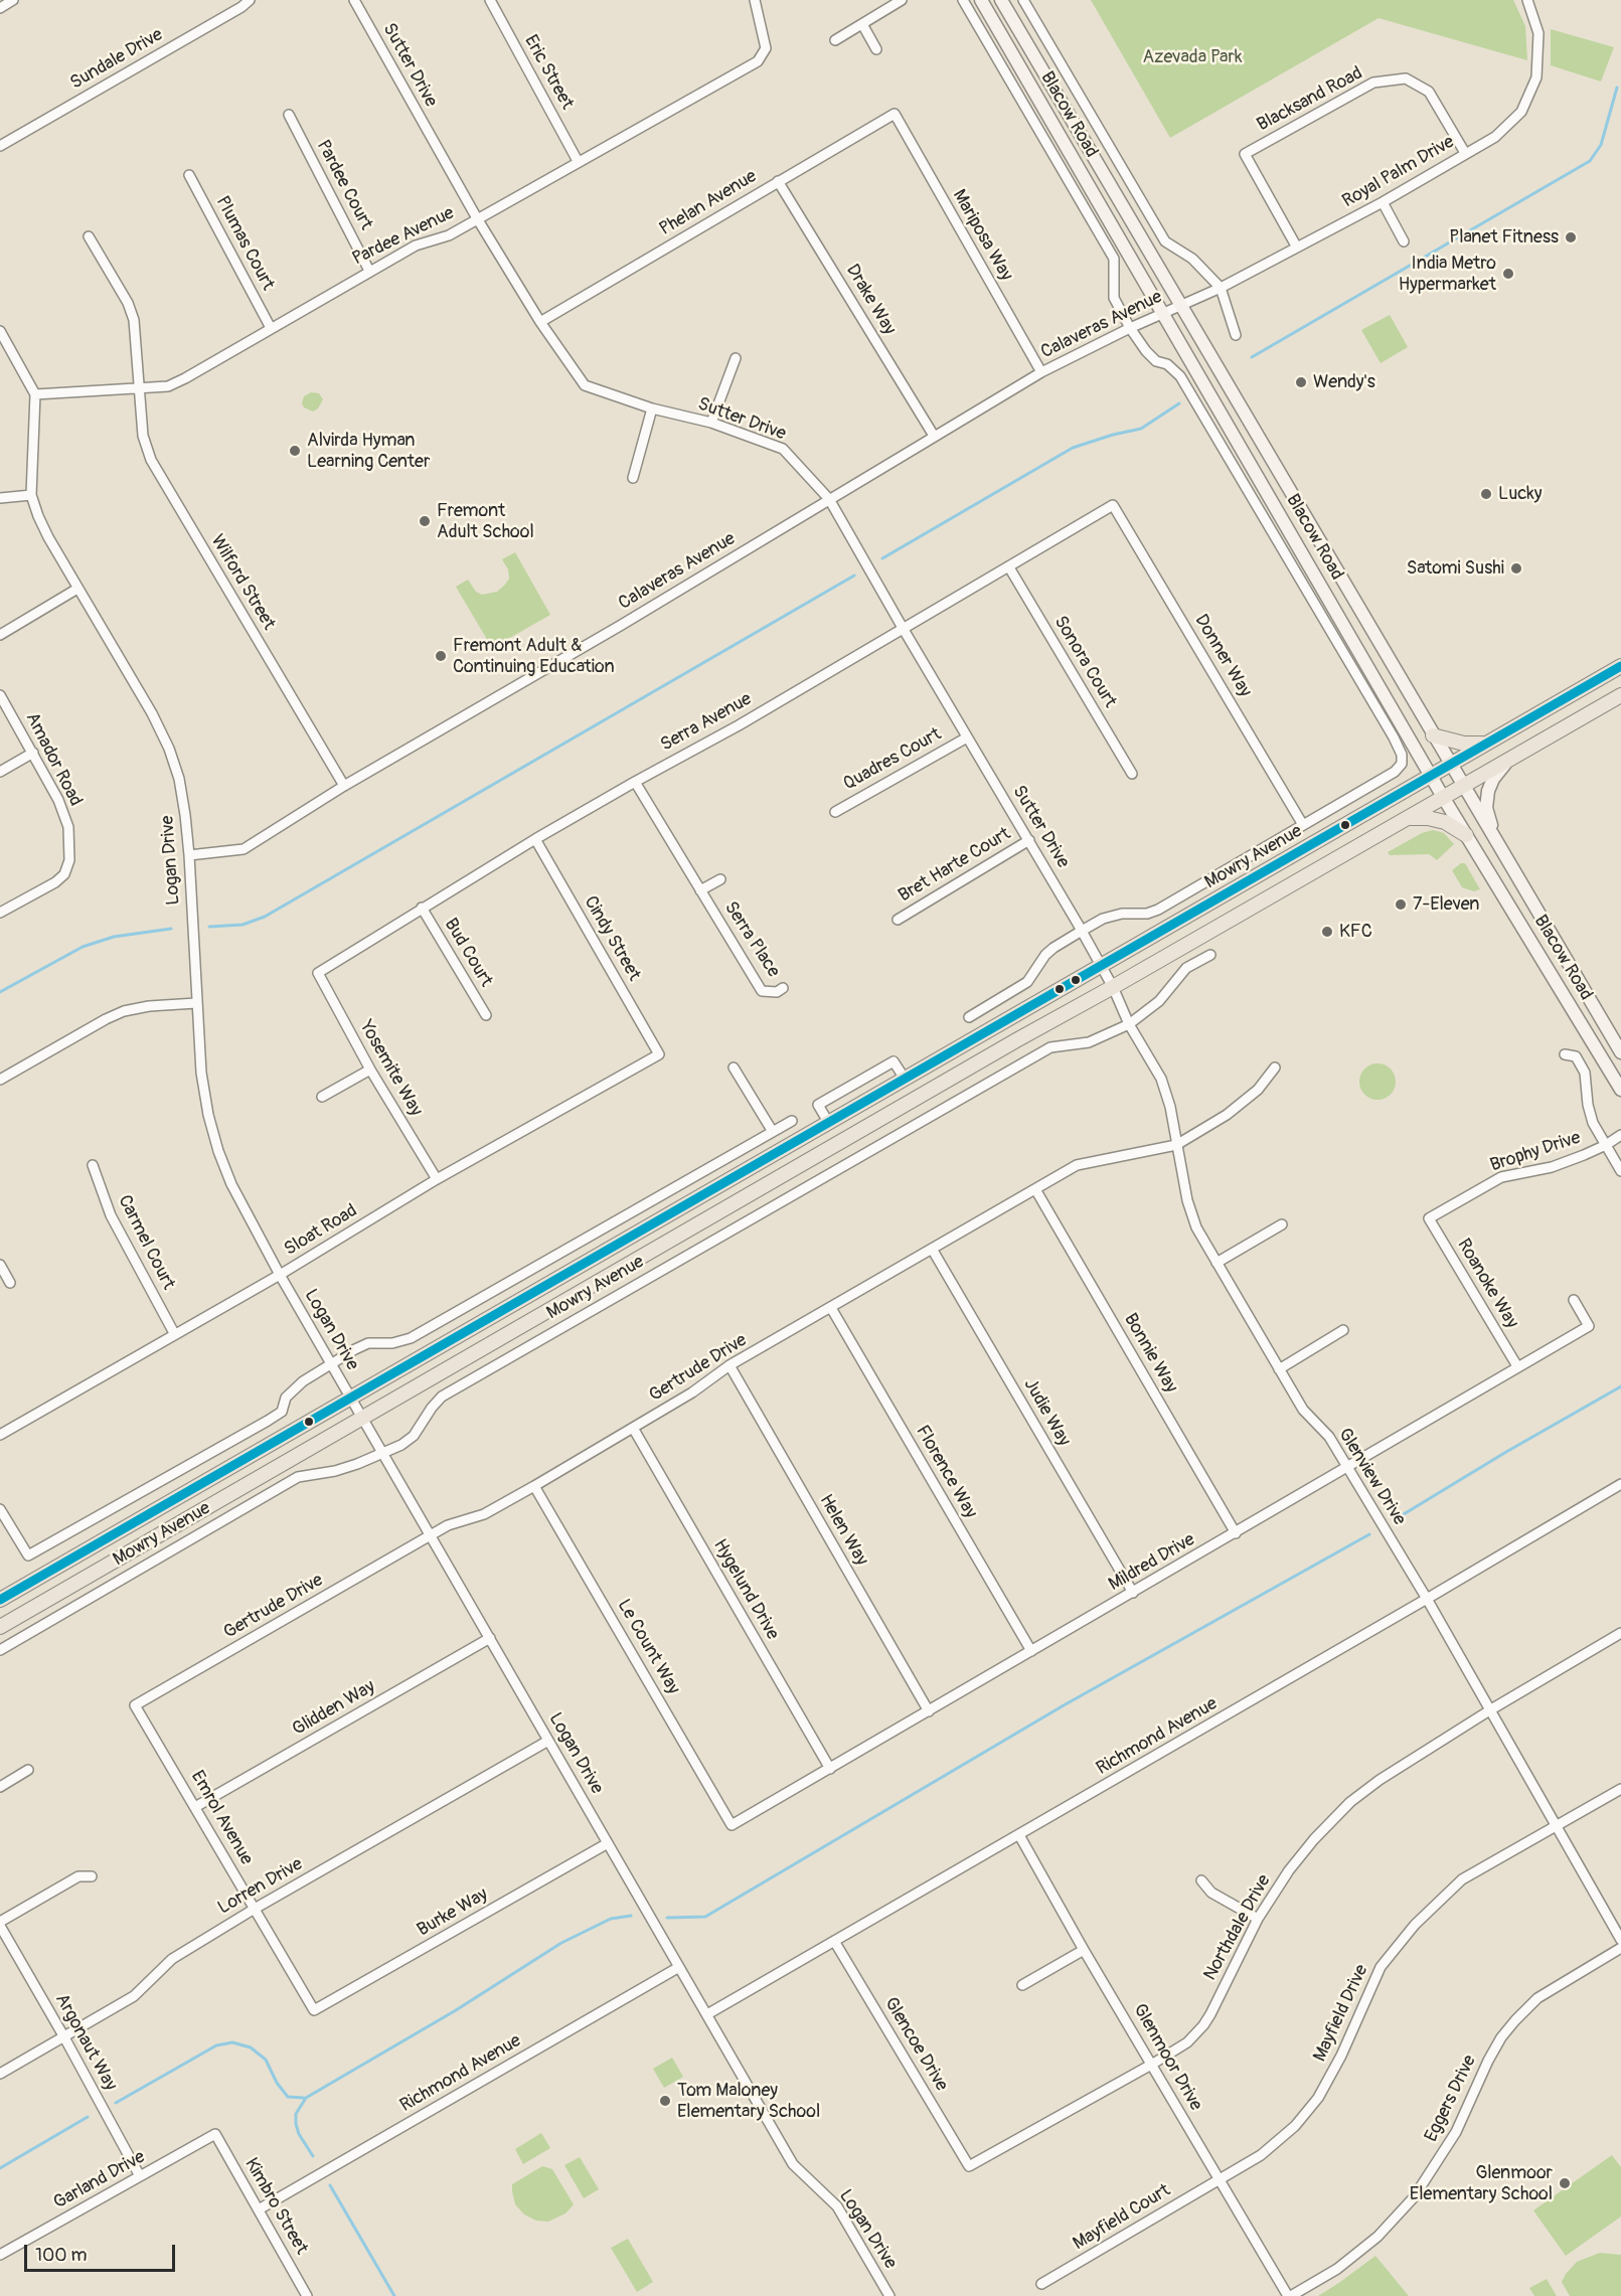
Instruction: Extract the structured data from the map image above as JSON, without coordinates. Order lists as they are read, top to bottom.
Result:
{
  "streets": {
    "main road": ["Blacow Road", "Mowry Avenue"],
    "street": [
      "Sundale Drive",
      "Sutter Drive",
      "Eric Street",
      "Blacksand Road",
      "Royal Palm Drive",
      "Pardee Court",
      "Phelan Avenue",
      "Mariposa Way",
      "Pardee Avenue",
      "Plumas Court",
      "Drake Way",
      "Calaveras Avenue",
      "Wilford Street",
      "Donner Way",
      "Sonora Court",
      "Serra Avenue",
      "Amador Road",
      "Quadres Court",
      "Logan Drive",
      "Bret Harte Court",
      "Cindy Street",
      "Serra Place",
      "Bud Court",
      "Yosemite Way",
      "Brophy Drive",
      "Sloat Road",
      "Carmel Court",
      "Roanoke Way",
      "Bonnie Way",
      "Gertrude Drive",
      "Judie Way",
      "Florence Way",
      "Glenview Drive",
      "Helen Way",
      "Mildred Drive",
      "Hygelund Drive",
      "Le Count Way",
      "Glidden Way",
      "Richmond Avenue",
      "Emrol Avenue",
      "Lorren Drive",
      "Burke Way",
      "Northdale Drive",
      "Mayfield Drive",
      "Argonaut Way",
      "Glencoe Drive",
      "Glenmoor Drive",
      "Eggers Drive",
      "Garland Drive",
      "Kimbro Street",
      "Mayfield Court"
    ]
  },
  "crossings": [
    ["Sutter Drive", "Phelan Avenue"],
    ["Sutter Drive", "Pardee Avenue"],
    ["Sutter Drive", "Calaveras Avenue"],
    ["Sutter Drive", "Serra Avenue"],
    ["Sutter Drive", "Quadres Court"],
    ["Sutter Drive", "Mowry Avenue"],
    ["Sutter Drive", "Bret Harte Court"],
    ["Sutter Drive", "Glenview Drive"],
    ["Eric Street", "Pardee Avenue"],
    ["Blacksand Road", "Royal Palm Drive"],
    ["Blacow Road", "Royal Palm Drive"],
    ["Blacow Road", "Calaveras Avenue"],
    ["Blacow Road", "Mowry Avenue"],
    ["Royal Palm Drive", "Calaveras Avenue"],
    ["Pardee Court", "Pardee Avenue"],
    ["Phelan Avenue", "Mariposa Way"],
    ["Phelan Avenue", "Drake Way"],
    ["Mariposa Way", "Calaveras Avenue"],
    ["Pardee Avenue", "Plumas Court"],
    ["Pardee Avenue", "Wilford Street"],
    ["Pardee Avenue", "Logan Drive"],
    ["Drake Way", "Calaveras Avenue"],
    ["Calaveras Avenue", "Wilford Street"],
    ["Calaveras Avenue", "Logan Drive"],
    ["Donner Way", "Serra Avenue"],
    ["Donner Way", "Mowry Avenue"],
    ["Sonora Court", "Serra Avenue"],
    ["Serra Avenue", "Cindy Street"],
    ["Serra Avenue", "Serra Place"],
    ["Serra Avenue", "Bud Court"],
    ["Serra Avenue", "Yosemite Way"],
    ["Mowry Avenue", "Logan Drive"],
    ["Mowry Avenue", "Glenview Drive"],
    ["Logan Drive", "Sloat Road"],
    ["Logan Drive", "Gertrude Drive"],
    ["Logan Drive", "Glidden Way"],
    ["Logan Drive", "Richmond Avenue"],
    ["Logan Drive", "Lorren Drive"],
    ["Logan Drive", "Burke Way"],
    ["Cindy Street", "Sloat Road"],
    ["Yosemite Way", "Sloat Road"],
    ["Brophy Drive", "Roanoke Way"],
    ["Sloat Road", "Carmel Court"],
    ["Roanoke Way", "Mildred Drive"],
    ["Bonnie Way", "Gertrude Drive"],
    ["Bonnie Way", "Mildred Drive"],
    ["Gertrude Drive", "Judie Way"],
    ["Gertrude Drive", "Florence Way"],
    ["Gertrude Drive", "Glenview Drive"],
    ["Gertrude Drive", "Helen Way"],
    ["Gertrude Drive", "Hygelund Drive"],
    ["Gertrude Drive", "Le Count Way"],
    ["Gertrude Drive", "Emrol Avenue"],
    ["Judie Way", "Mildred Drive"],
    ["Florence Way", "Mildred Drive"],
    ["Glenview Drive", "Mildred Drive"],
    ["Glenview Drive", "Richmond Avenue"],
    ["Glenview Drive", "Northdale Drive"],
    ["Glenview Drive", "Mayfield Drive"],
    ["Helen Way", "Mildred Drive"],
    ["Mildred Drive", "Hygelund Drive"],
    ["Mildred Drive", "Le Count Way"],
    ["Glidden Way", "Emrol Avenue"],
    ["Richmond Avenue", "Glencoe Drive"],
    ["Richmond Avenue", "Glenmoor Drive"],
    ["Richmond Avenue", "Kimbro Street"],
    ["Emrol Avenue", "Lorren Drive"],
    ["Emrol Avenue", "Burke Way"],
    ["Lorren Drive", "Argonaut Way"],
    ["Northdale Drive", "Glencoe Drive"],
    ["Northdale Drive", "Glenmoor Drive"],
    ["Mayfield Drive", "Glenmoor Drive"],
    ["Mayfield Drive", "Mayfield Court"],
    ["Argonaut Way", "Garland Drive"],
    ["Glenmoor Drive", "Eggers Drive"],
    ["Glenmoor Drive", "Mayfield Court"],
    ["Garland Drive", "Kimbro Street"]
  ],
  "parks": ["Azevada Park"],
  "places": [
    "Planet Fitness",
    "India Metro Hypermarket",
    "Wendy's",
    "Alvirda Hyman Learning Center",
    "Lucky",
    "Fremont Adult School",
    "Satomi Sushi",
    "Fremont Adult & Continuing Education",
    "7-Eleven",
    "KFC",
    "Tom Maloney Elementary School",
    "Glenmoor Elementary School"
  ],
  "scale_bar": "100 m"
}
